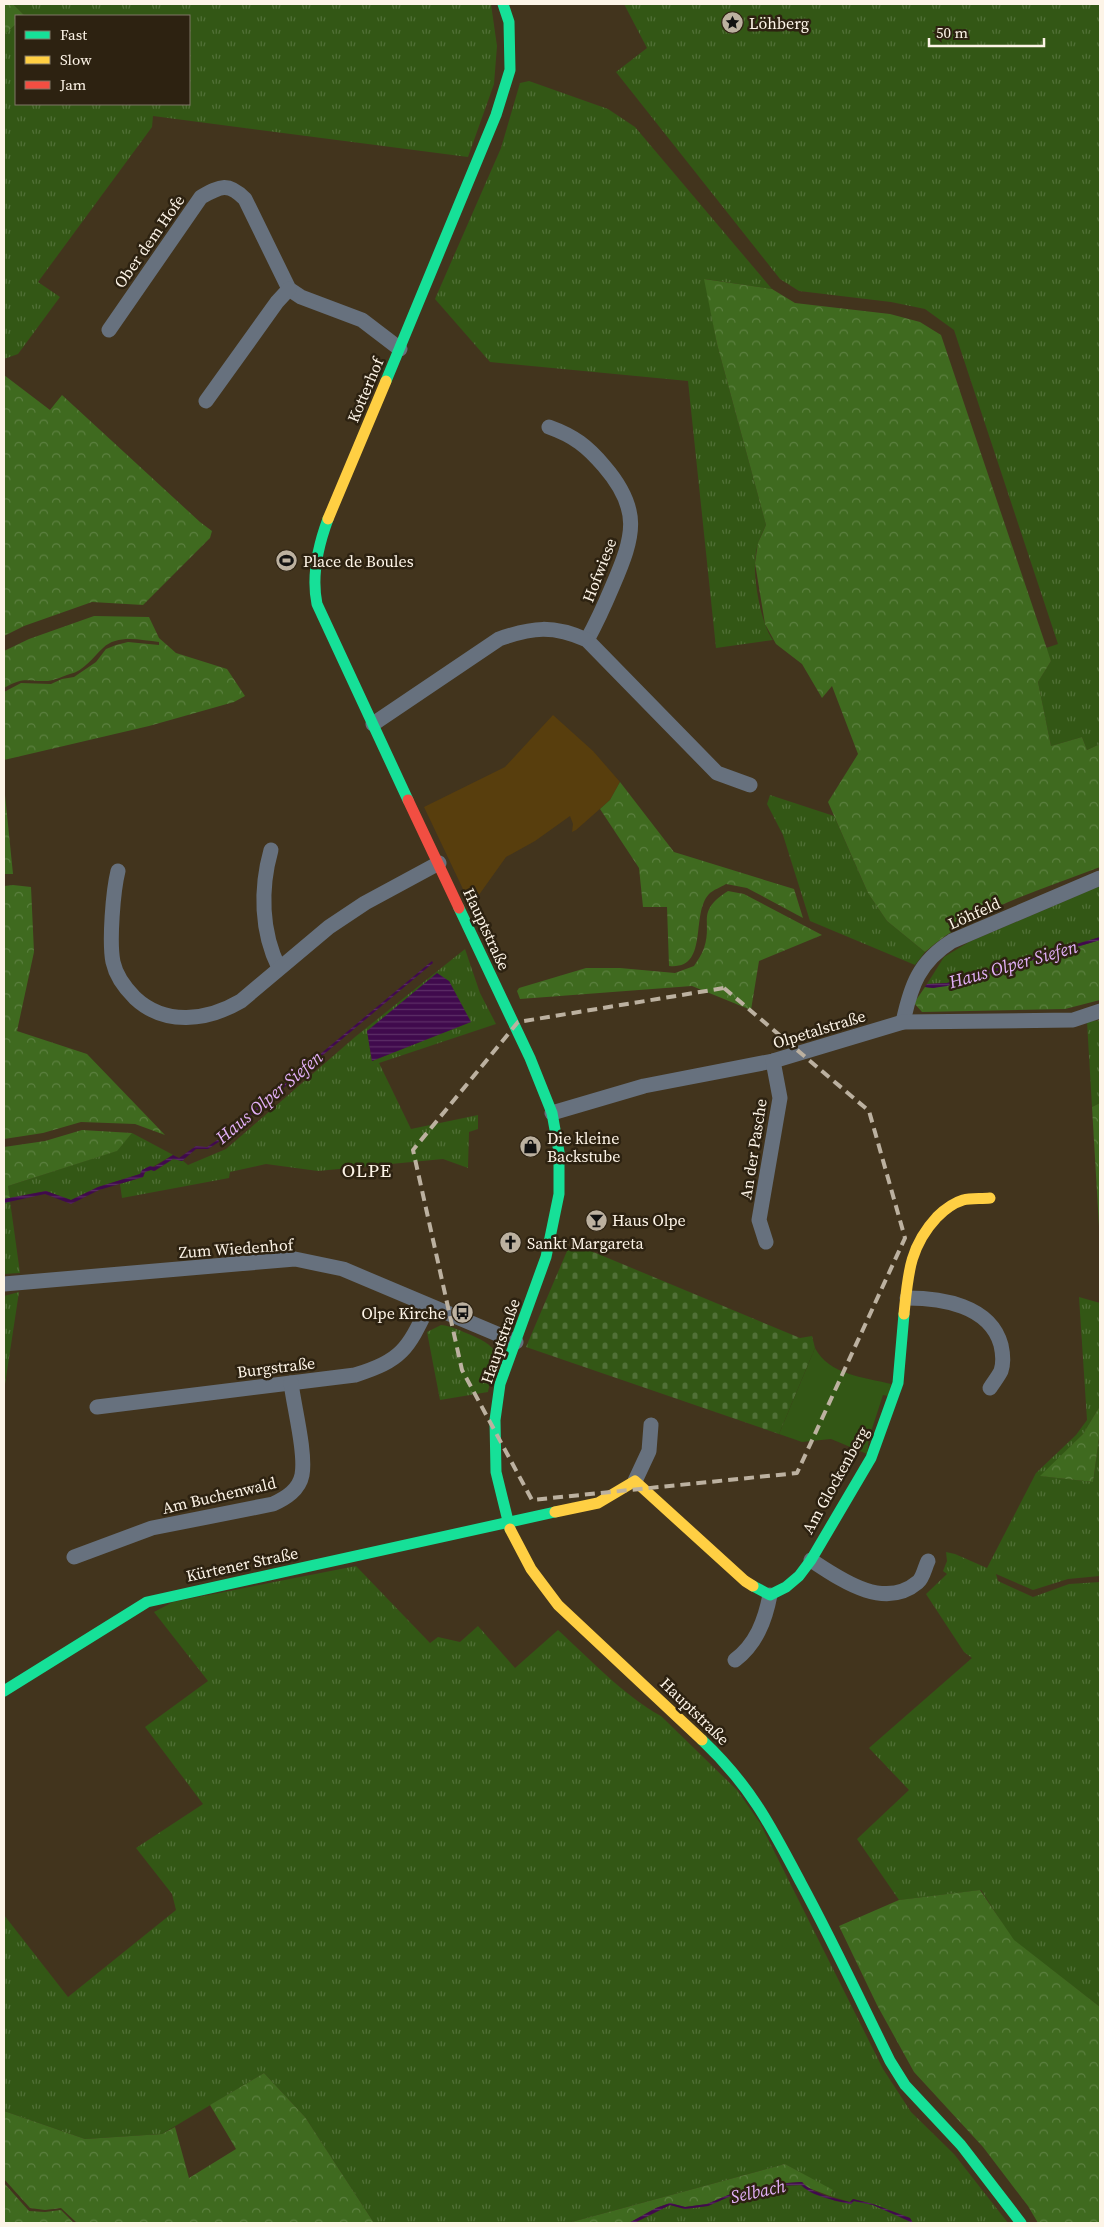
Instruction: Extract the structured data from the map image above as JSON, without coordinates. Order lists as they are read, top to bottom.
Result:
{
  "streets": {
    "street": [
      "Ober dem Hofe",
      "Kotterhof",
      "Hofwiese",
      "Löhfeld",
      "Hauptstraße",
      "Olpetalstraße",
      "An der Pasche",
      "Zum Wiedenhof",
      "Burgstraße",
      "Am Glockenberg",
      "Am Buchenwald",
      "Kürtener Straße"
    ]
  },
  "crossings": [
    ["Kotterhof", "Hauptstraße"],
    ["Löhfeld", "Olpetalstraße"],
    ["Hauptstraße", "Olpetalstraße"],
    ["Hauptstraße", "Zum Wiedenhof"],
    ["Hauptstraße", "Kürtener Straße"],
    ["Olpetalstraße", "An der Pasche"],
    ["Zum Wiedenhof", "Burgstraße"],
    ["Burgstraße", "Am Buchenwald"]
  ],
  "districts": ["OLPE"],
  "water": ["Haus Olper Siefen", "Selbach"],
  "places": {
    "place": ["Löhberg"],
    "sports": ["Place de Boules"],
    "shop": ["Die kleine Backstube"],
    "bar": ["Haus Olpe"],
    "church": ["Sankt Margareta"],
    "bus stop": ["Olpe Kirche"]
  },
  "legend": ["Fast", "Slow", "Jam"],
  "scale_bar": "50 m"
}
